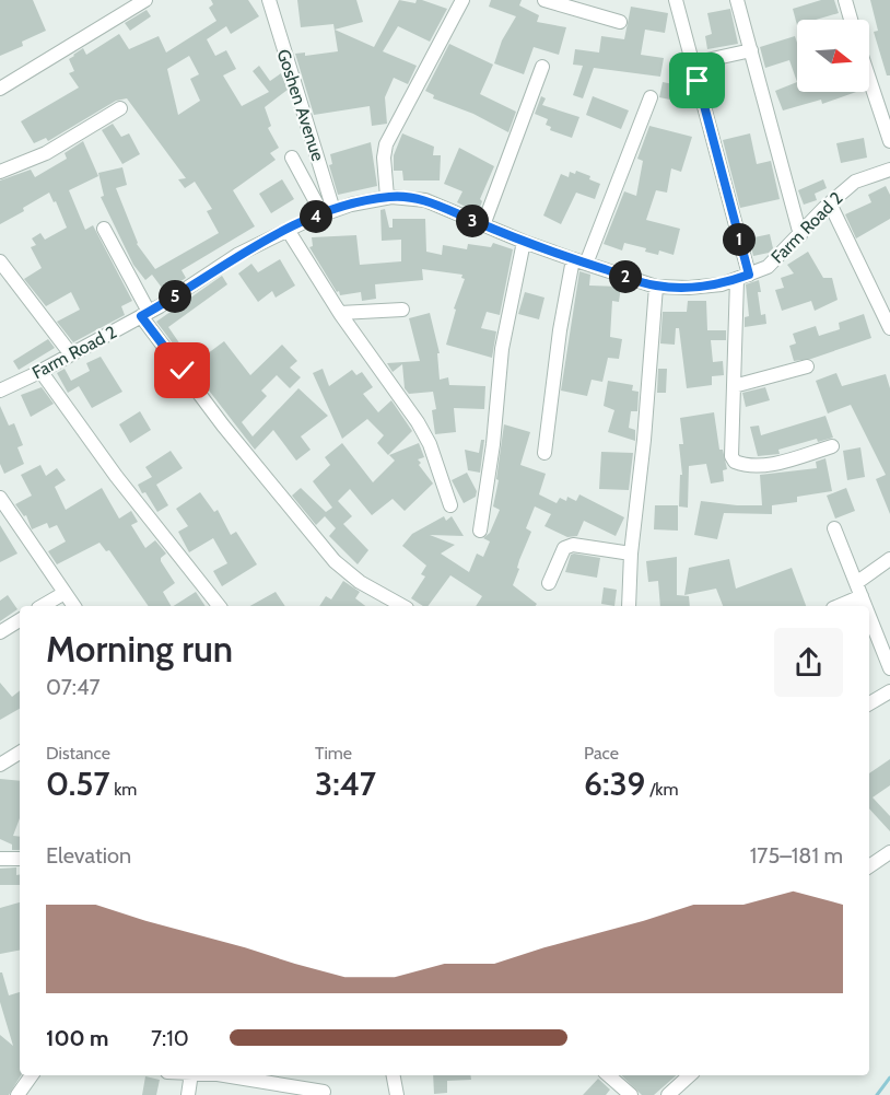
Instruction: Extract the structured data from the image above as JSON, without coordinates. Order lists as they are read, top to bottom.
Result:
{
  "streets": {
    "street": ["Goshen Avenue", "Farm Road 2"]
  },
  "crossings": [
    ["Goshen Avenue", "Farm Road 2"]
  ],
  "north": "right",
  "page": {
    "pins": [
      "4",
      "3",
      "1",
      "2",
      "5"
    ],
    "heading": ["Morning run", "07:47"],
    "stats": [
      ["Distance", "0.57 km"],
      ["Time", "3:47"],
      ["Pace", "6:39 /km"]
    ],
    "chart": ["Elevation", "175–181 m"],
    "list": [
      {
        "name": "100 m",
        "note": "7:10"
      }
    ]
  }
}
